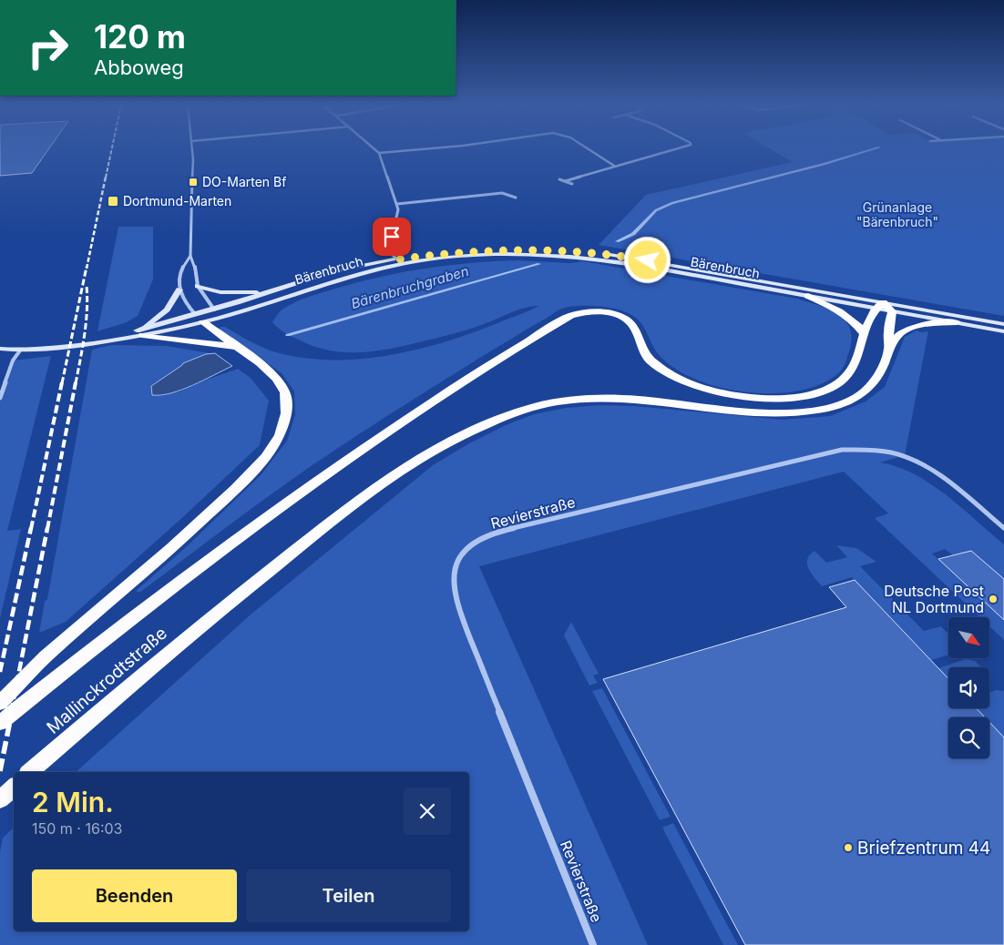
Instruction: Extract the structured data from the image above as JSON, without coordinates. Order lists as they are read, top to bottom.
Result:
{
  "streets": {
    "highway": ["Mallinckrodtstraße"],
    "main road": ["Bärenbruch"],
    "street": ["Revierstraße"]
  },
  "water": ["Bärenbruchgraben"],
  "parks": ["Grünanlage \"Bärenbruch\""],
  "places": {
    "transit": ["DO-Marten Bf", "Dortmund-Marten"],
    "other": ["Deutsche Post NL Dortmund", "Briefzentrum 44"]
  },
  "north": "bottom right",
  "page": {
    "turn": ["120 m", "Abboweg"],
    "heading": ["2 Min.", "150 m · 16:03"],
    "buttons": ["Beenden", "Teilen"]
  }
}
